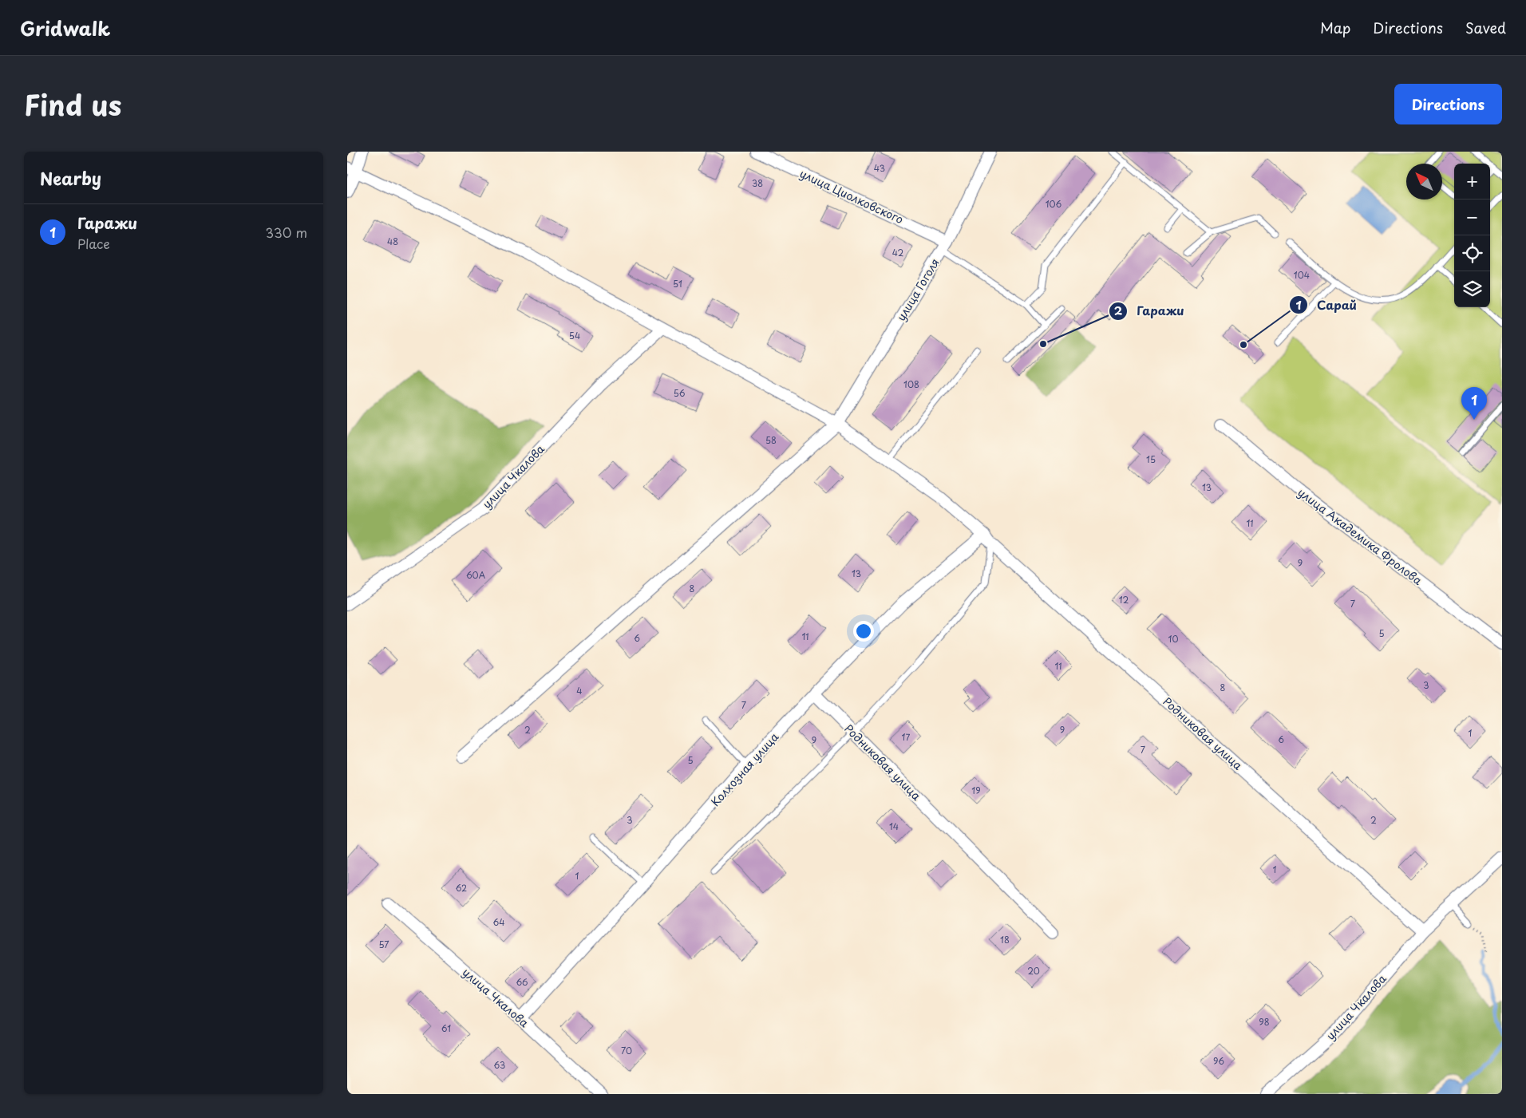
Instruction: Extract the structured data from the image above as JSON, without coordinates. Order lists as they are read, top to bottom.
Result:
{
  "streets": {
    "street": [
      "улица Циолковского",
      "улица Гоголя",
      "улица Чкалова",
      "улица Академика Фролова",
      "Родниковая улица",
      "Колхозная улица"
    ]
  },
  "crossings": [
    ["улица Циолковского", "улица Гоголя"],
    ["улица Гоголя", "Родниковая улица"],
    ["улица Чкалова", "Родниковая улица"],
    ["улица Чкалова", "Колхозная улица"],
    ["Родниковая улица", "Колхозная улица"]
  ],
  "places": ["Гаражи", "Сарай"],
  "house_numbers": [
    "43",
    "38",
    "106",
    "48",
    "42",
    "104",
    "51",
    "54",
    "108",
    "56",
    "58",
    "15",
    "13",
    "11",
    "9",
    "13",
    "60А",
    "8",
    "12",
    "7",
    "5",
    "11",
    "6",
    "10",
    "11",
    "3",
    "8",
    "4",
    "7",
    "2",
    "9",
    "1",
    "17",
    "6",
    "9",
    "7",
    "5",
    "19",
    "3",
    "2",
    "14",
    "1",
    "1",
    "62",
    "64",
    "18",
    "57",
    "20",
    "66",
    "98",
    "61",
    "70",
    "96",
    "63"
  ],
  "north": "top left",
  "page": {
    "header": "Gridwalk",
    "nav": ["Map", "Directions", "Saved"],
    "title": "Find us",
    "buttons": "Directions",
    "heading": "Nearby",
    "map_buttons": ["+", "−"],
    "list": [
      {
        "mark": "1",
        "name": "Гаражи",
        "note": "Place",
        "value": "330 m"
      }
    ],
    "pins": "1"
  }
}
